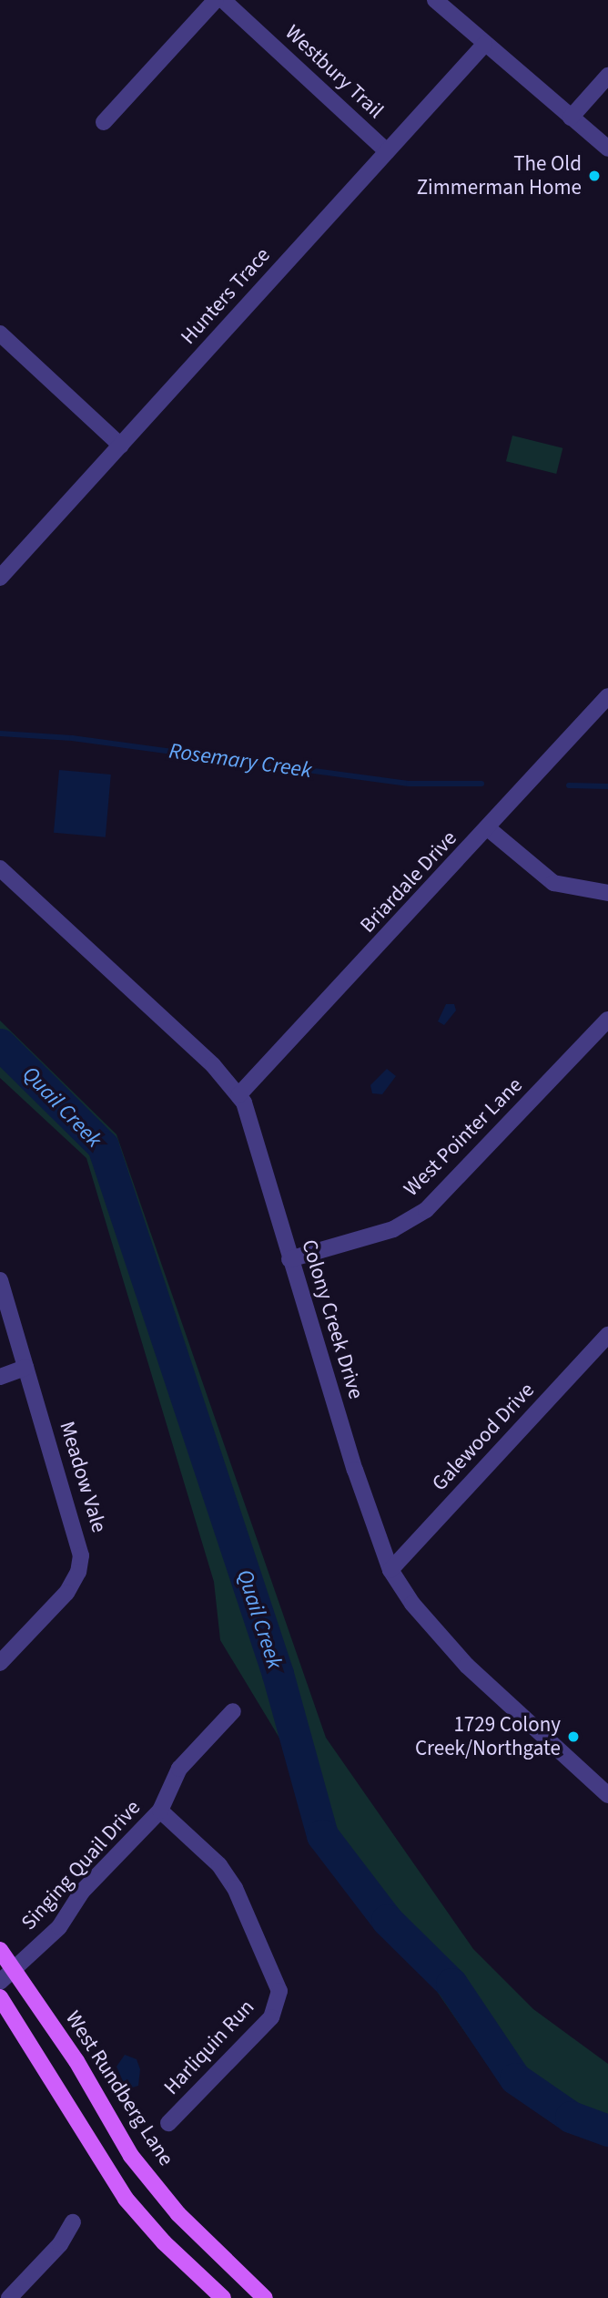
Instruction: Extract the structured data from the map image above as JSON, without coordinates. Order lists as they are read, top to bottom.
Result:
{
  "streets": {
    "main road": ["West Rundberg Lane"],
    "street": [
      "Westbury Trail",
      "Hunters Trace",
      "Briardale Drive",
      "West Pointer Lane",
      "Colony Creek Drive",
      "Galewood Drive",
      "Meadow Vale",
      "Singing Quail Drive",
      "Harliquin Run"
    ]
  },
  "crossings": [
    ["Westbury Trail", "Hunters Trace"],
    ["Briardale Drive", "Colony Creek Drive"],
    ["West Pointer Lane", "Colony Creek Drive"],
    ["Colony Creek Drive", "Galewood Drive"],
    ["Singing Quail Drive", "Harliquin Run"],
    ["Singing Quail Drive", "West Rundberg Lane"]
  ],
  "water": ["Rosemary Creek", "Quail Creek"],
  "places": ["The Old Zimmerman Home", "1729 Colony Creek/Northgate"]
}
